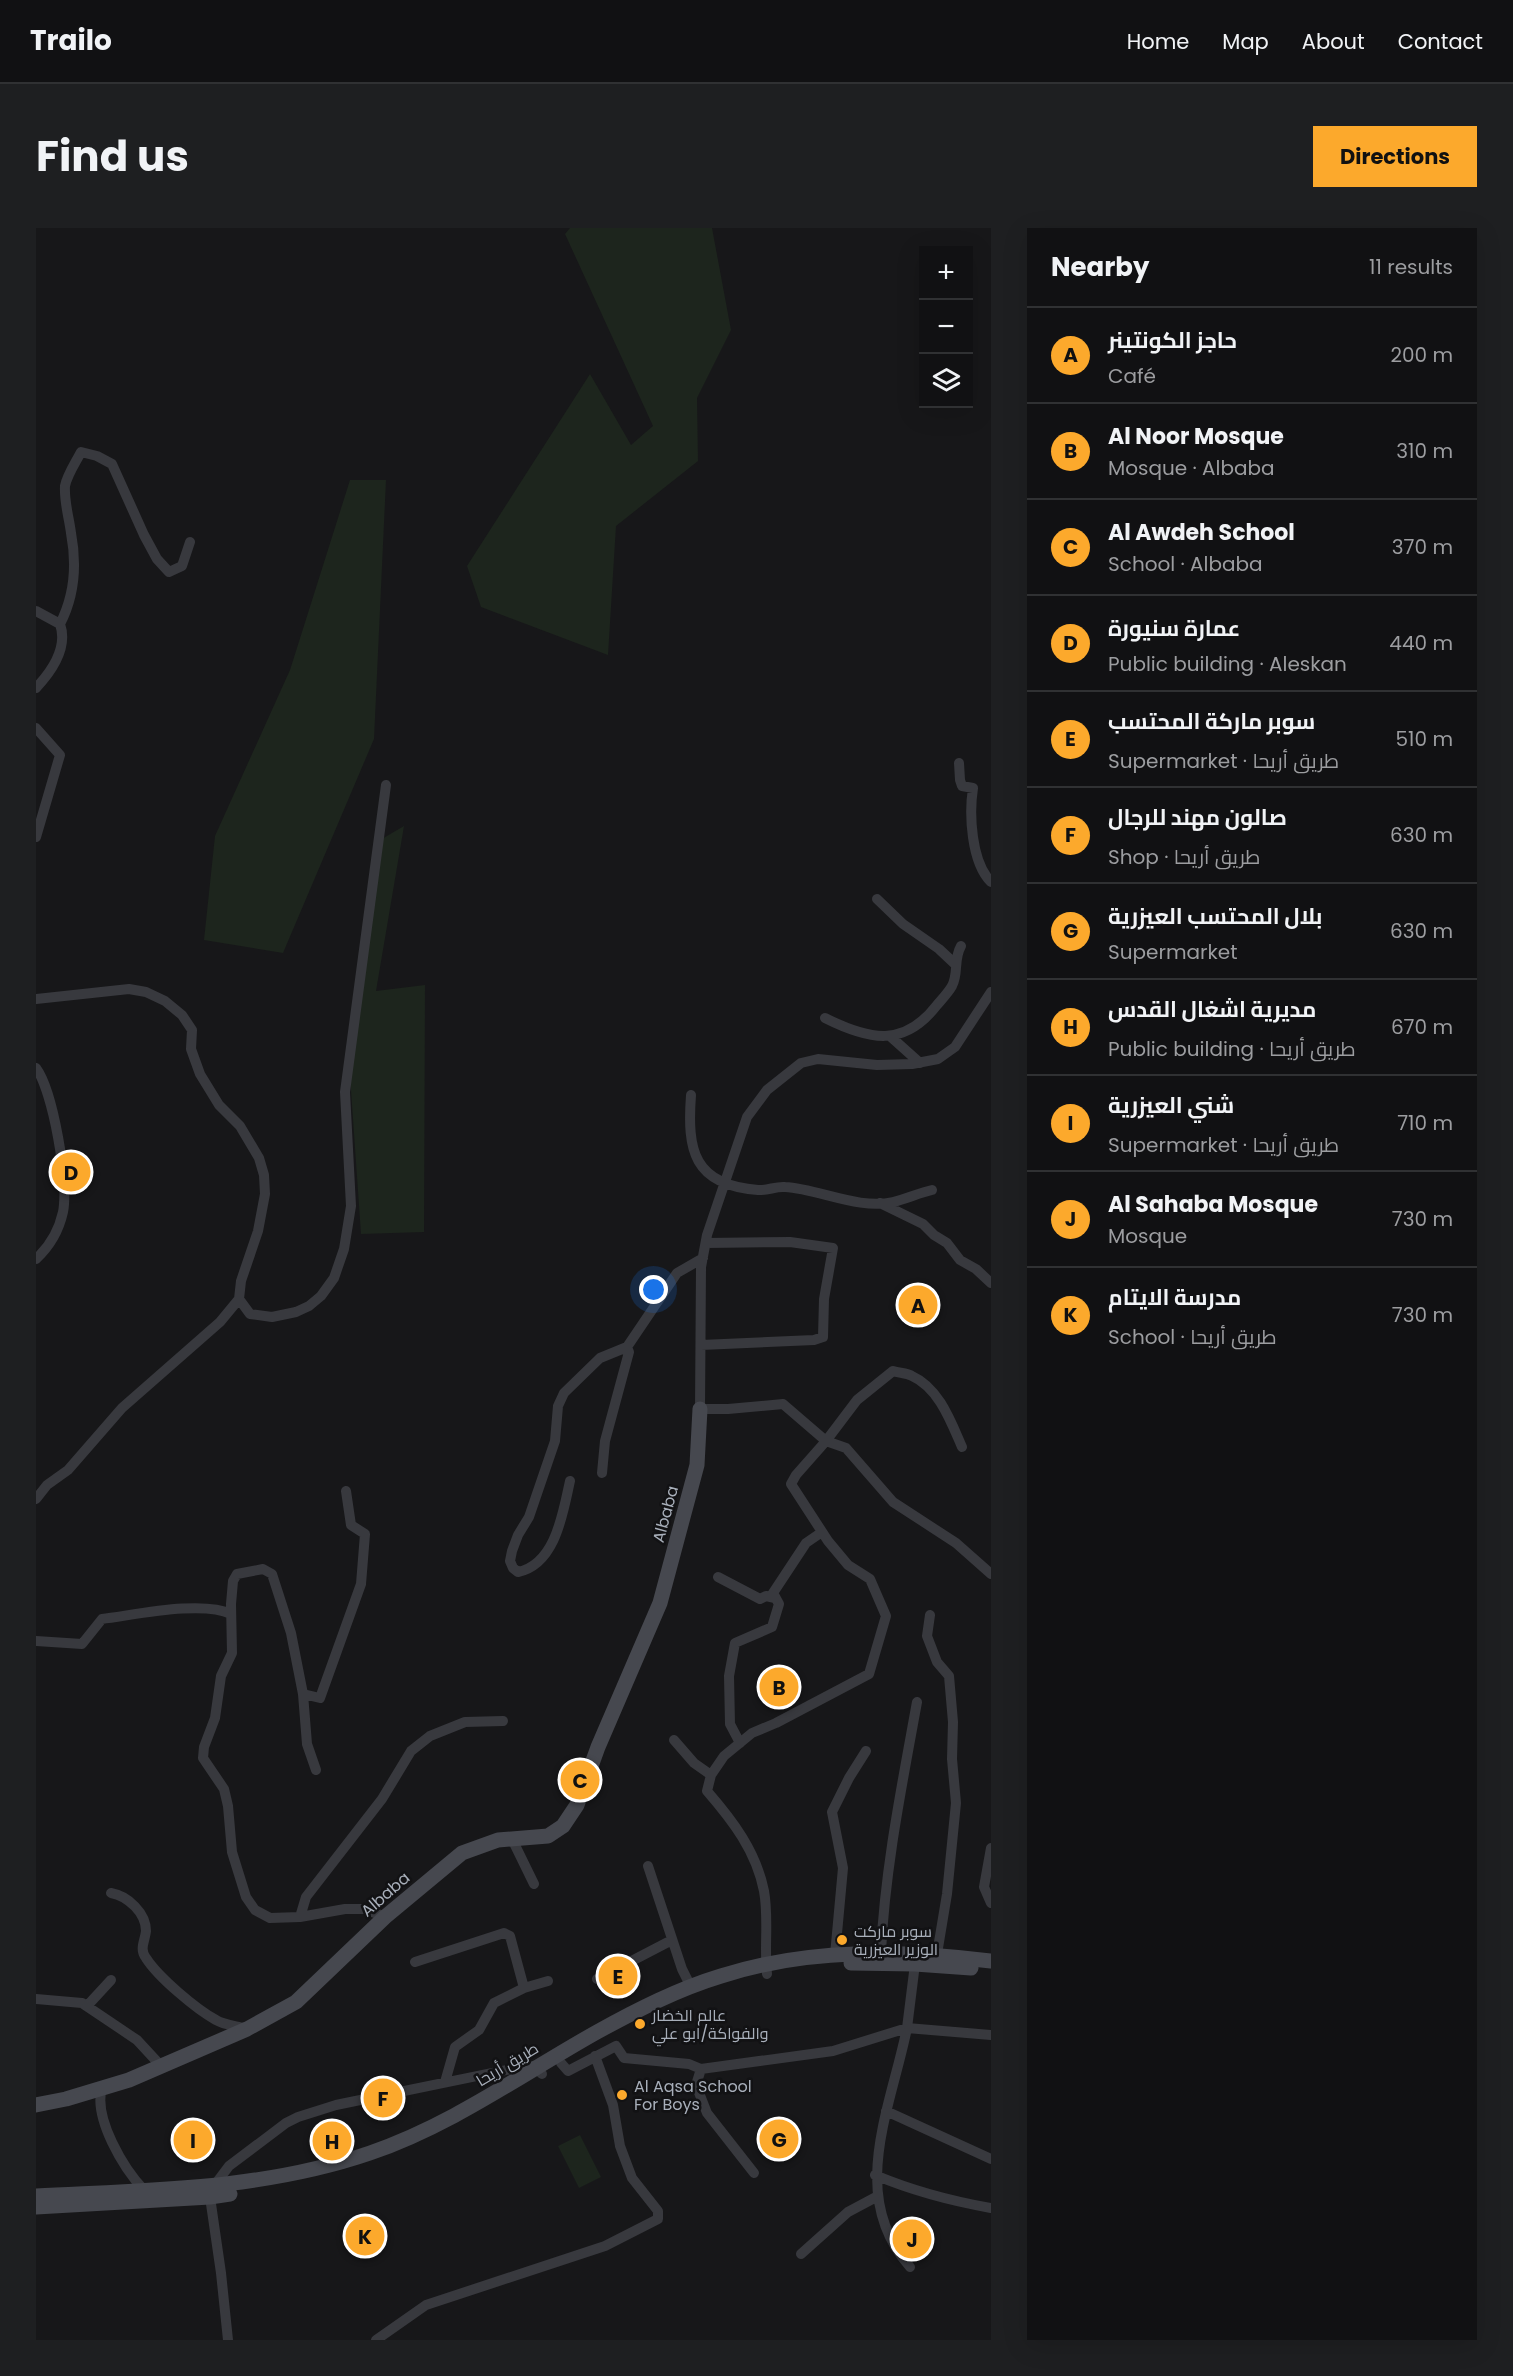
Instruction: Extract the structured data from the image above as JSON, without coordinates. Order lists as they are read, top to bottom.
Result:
{
  "streets": {
    "main road": ["Albaba", "طريق أريحا"]
  },
  "places": ["سوبر ماركت الوزير العيزرية", "عالم الخضار والفواكة/ابو علي", "Al Aqsa School For Boys"],
  "page": {
    "header": "Trailo",
    "nav": [
      "Home",
      "Map",
      "About",
      "Contact"
    ],
    "title": "Find us",
    "buttons": "Directions",
    "heading": ["Nearby", "11 results"],
    "map_buttons": ["+", "−"],
    "list": [
      {
        "mark": "A",
        "name": "حاجز الكونتينر",
        "note": "Café",
        "value": "200 m"
      },
      {
        "mark": "B",
        "name": "Al Noor Mosque",
        "note": "Mosque · Albaba",
        "value": "310 m"
      },
      {
        "mark": "C",
        "name": "Al Awdeh School",
        "note": "School · Albaba",
        "value": "370 m"
      },
      {
        "mark": "D",
        "name": "عمارة سنيورة",
        "note": "Public building · Aleskan",
        "value": "440 m"
      },
      {
        "mark": "E",
        "name": "سوبر ماركة المحتسب",
        "note": "Supermarket · طريق أريحا",
        "value": "510 m"
      },
      {
        "mark": "F",
        "name": "صالون مهند للرجال",
        "note": "Shop · طريق أريحا",
        "value": "630 m"
      },
      {
        "mark": "G",
        "name": "بلال المحتسب العيزرية",
        "note": "Supermarket",
        "value": "630 m"
      },
      {
        "mark": "H",
        "name": "مديرية اشغال القدس",
        "note": "Public building · طريق أريحا",
        "value": "670 m"
      },
      {
        "mark": "I",
        "name": "شني العيزرية",
        "note": "Supermarket · طريق أريحا",
        "value": "710 m"
      },
      {
        "mark": "J",
        "name": "Al Sahaba Mosque",
        "note": "Mosque",
        "value": "730 m"
      },
      {
        "mark": "K",
        "name": "مدرسة الايتام",
        "note": "School · طريق أريحا",
        "value": "730 m"
      }
    ],
    "pins": [
      "D",
      "A",
      "B",
      "C",
      "E",
      "F",
      "G",
      "I",
      "H",
      "K",
      "J"
    ]
  }
}
